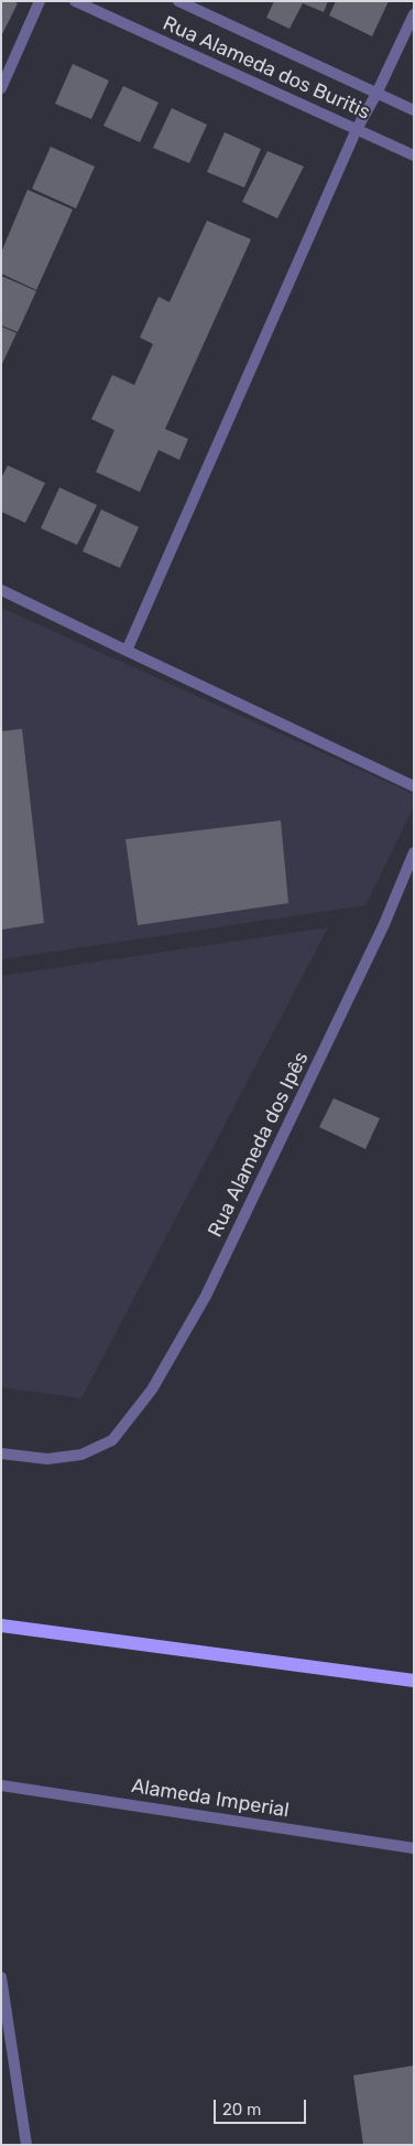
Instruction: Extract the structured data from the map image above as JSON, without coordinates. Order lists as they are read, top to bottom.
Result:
{
  "streets": {
    "street": ["Rua Alameda dos Buritis", "Rua Alameda dos Ipês", "Alameda Imperial"]
  },
  "scale_bar": "20 m"
}
